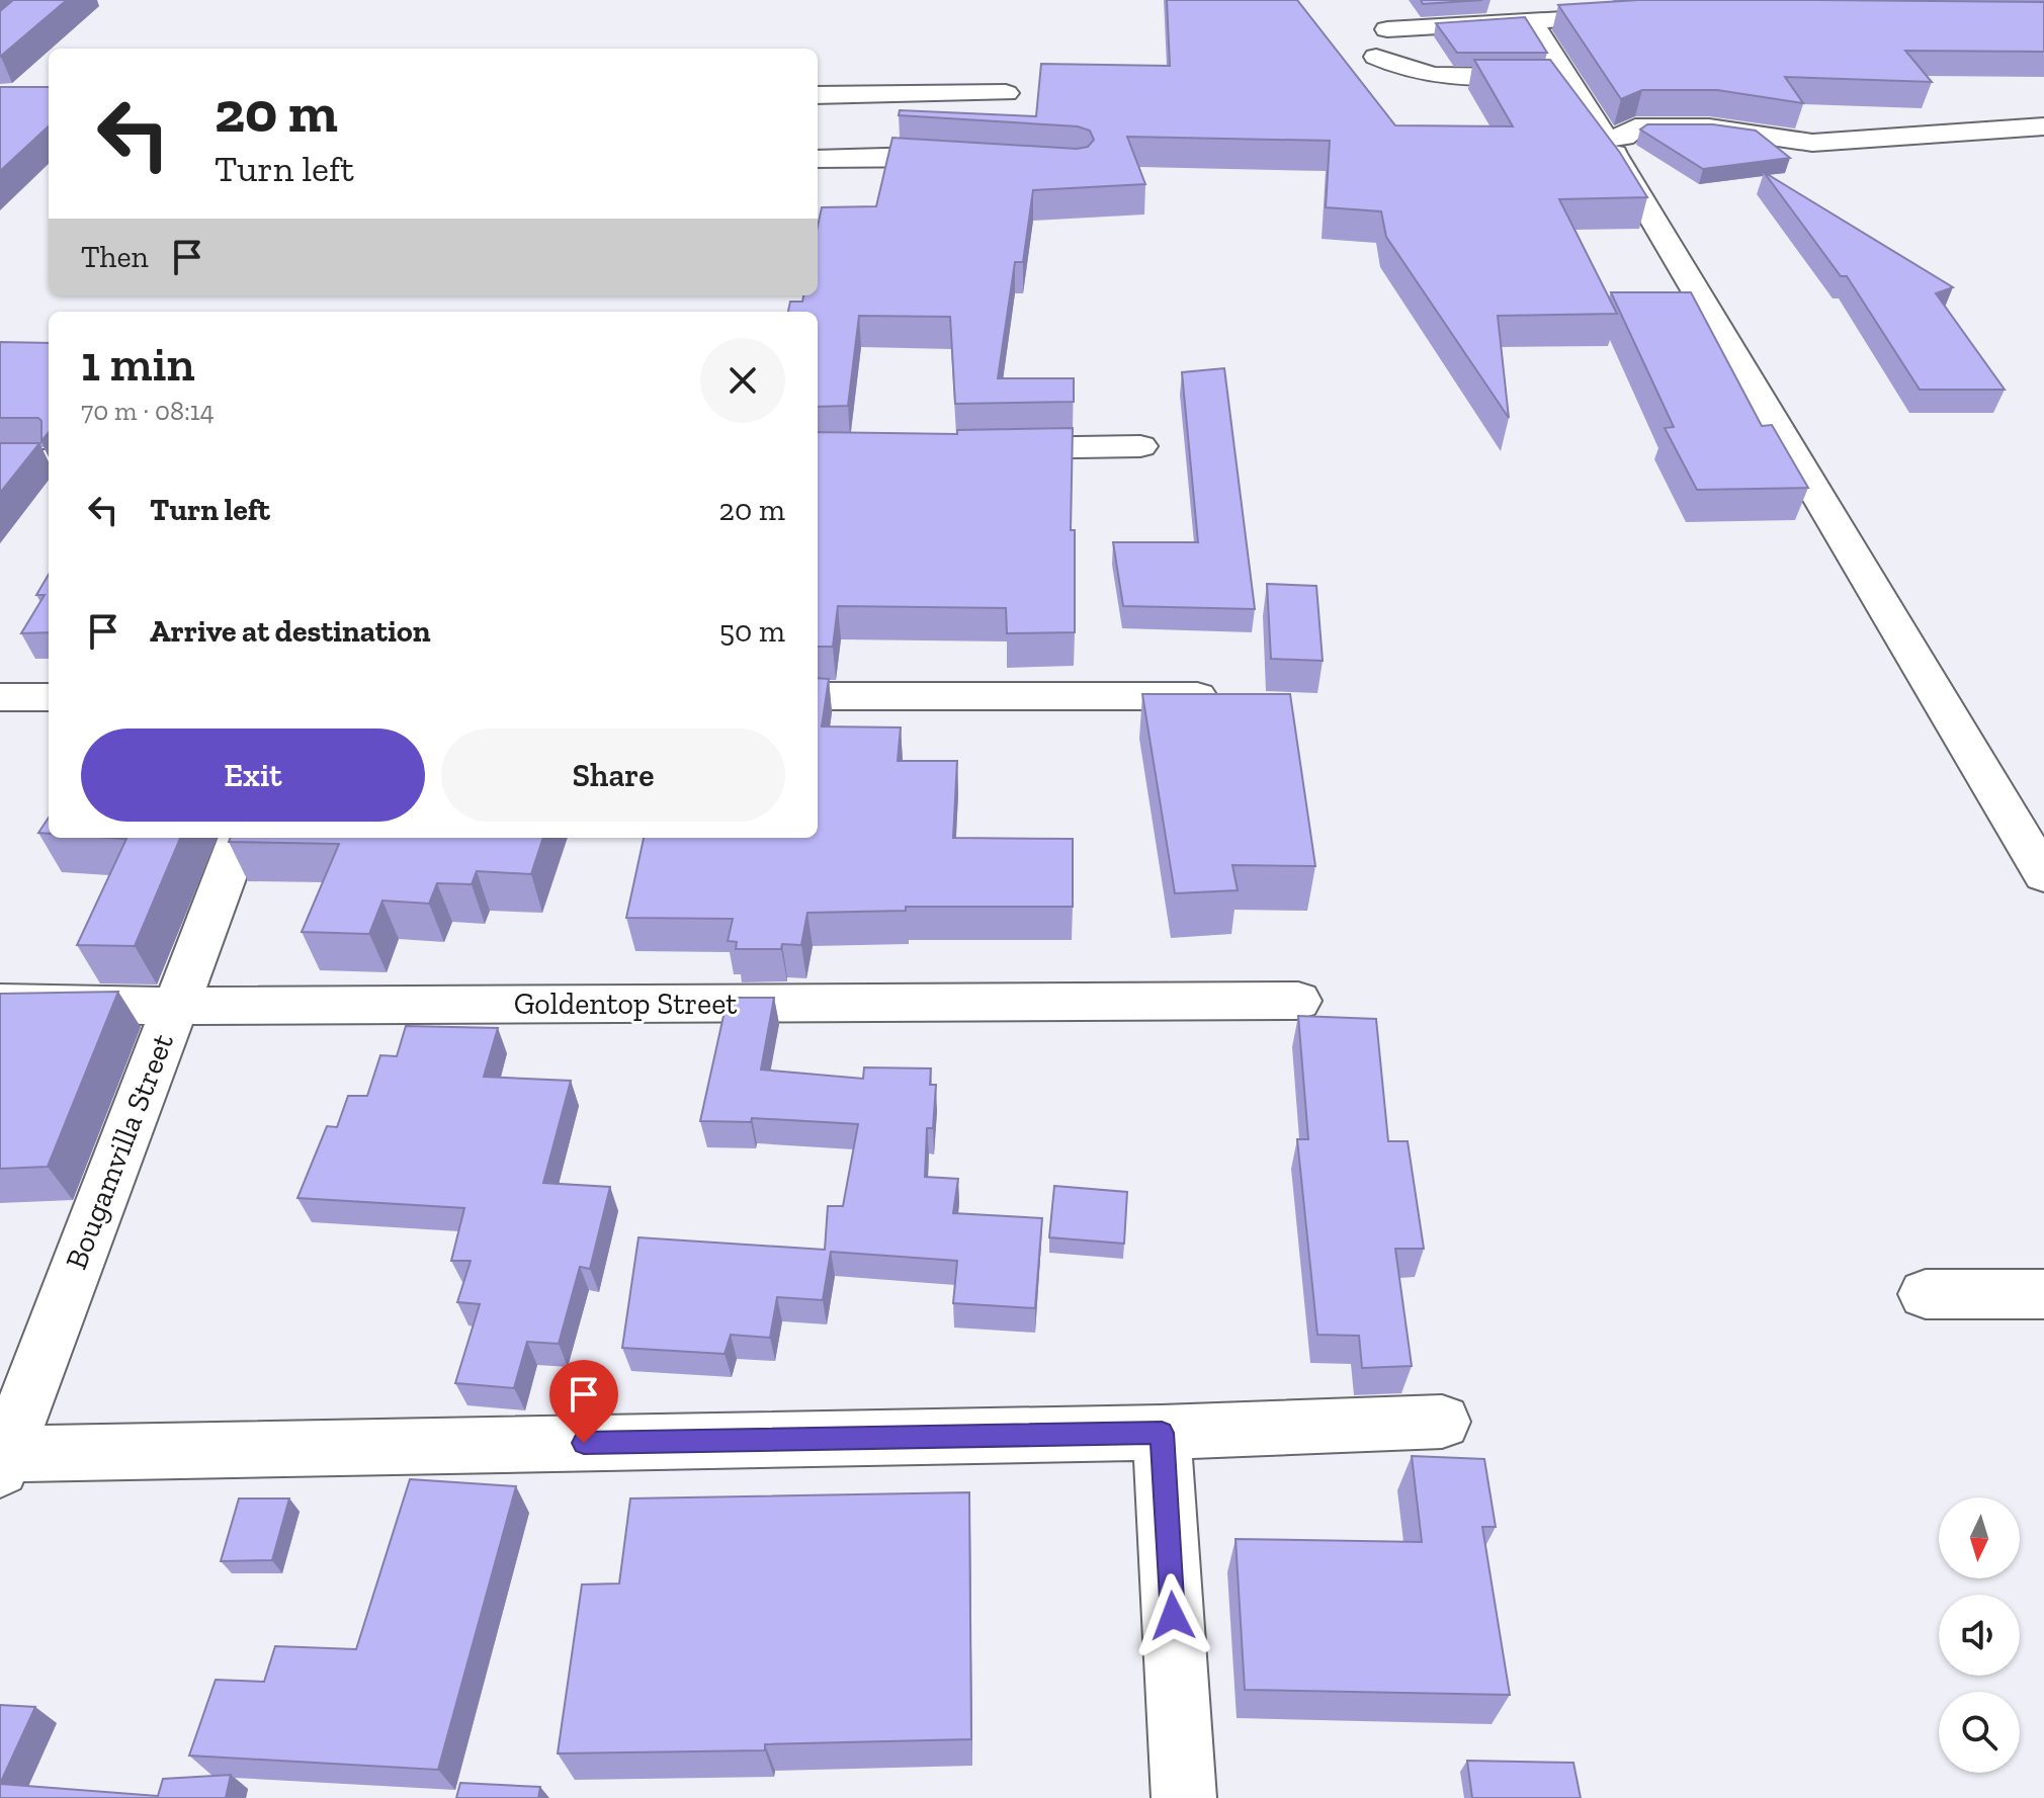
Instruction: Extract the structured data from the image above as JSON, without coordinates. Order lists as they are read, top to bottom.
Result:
{
  "streets": {
    "street": ["Goldentop Street", "Bougamvilla Street"]
  },
  "crossings": [
    ["Goldentop Street", "Bougamvilla Street"]
  ],
  "north": "bottom",
  "page": {
    "turn": ["20 m", "Turn left"],
    "then": "Then",
    "heading": ["1 min", "70 m · 08:14"],
    "list": [
      {
        "name": "Turn left",
        "value": "20 m"
      },
      {
        "name": "Arrive at destination",
        "value": "50 m"
      }
    ],
    "buttons": ["Exit", "Share"]
  }
}
